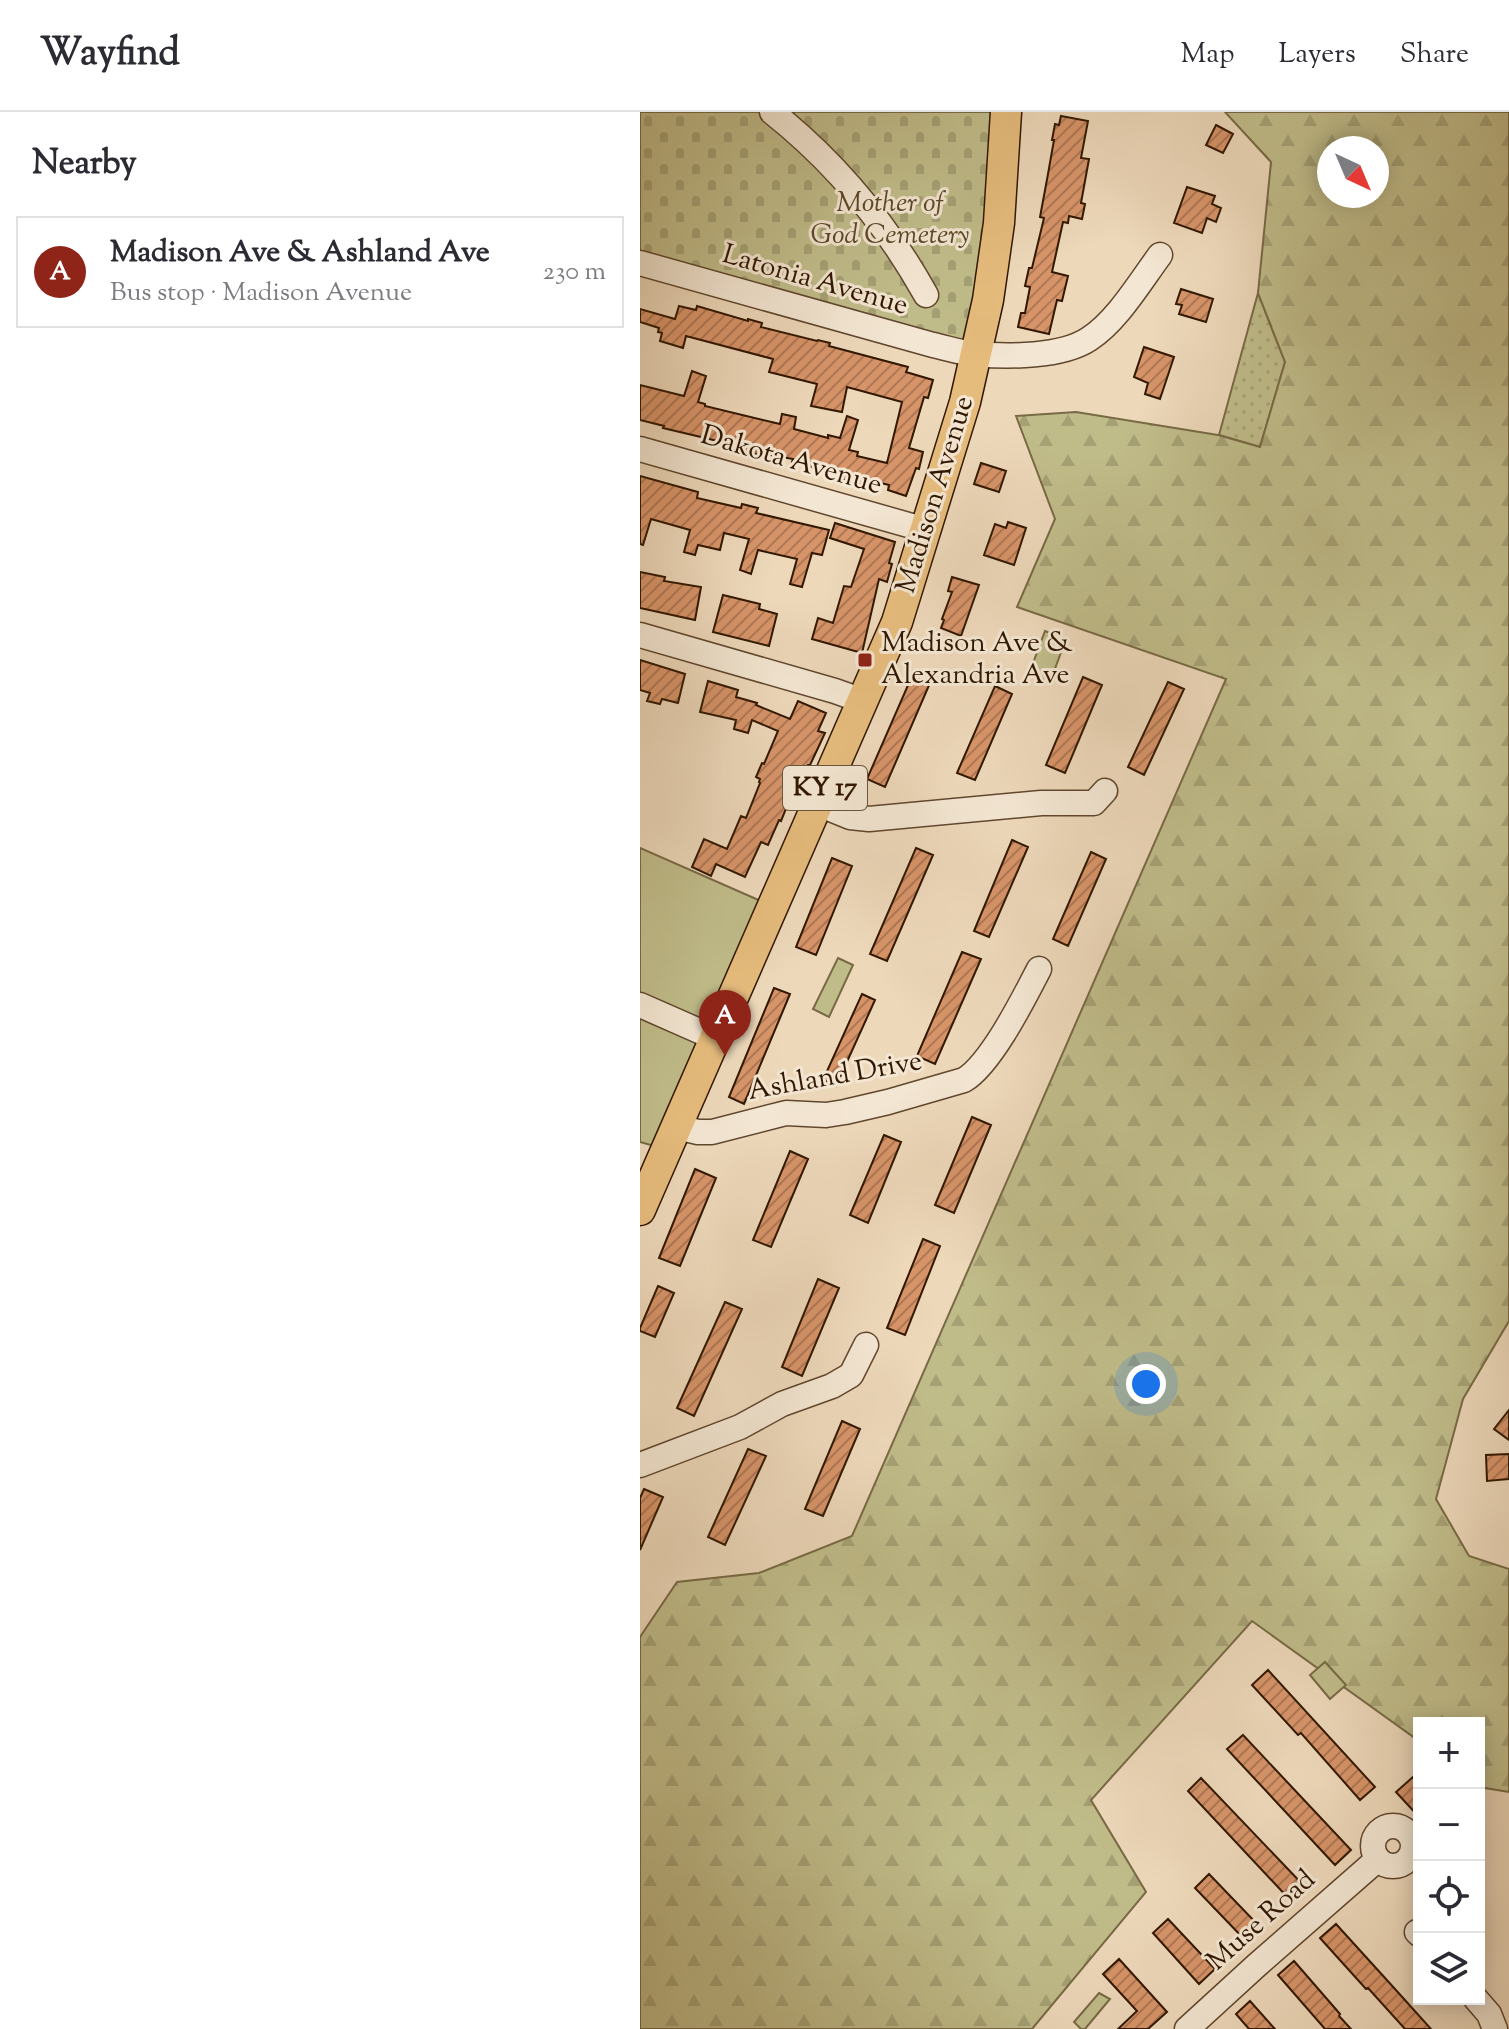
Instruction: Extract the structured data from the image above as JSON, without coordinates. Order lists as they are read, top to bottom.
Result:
{
  "streets": {
    "main road": ["Madison Avenue", "KY 17"],
    "street": [
      "Latonia Avenue",
      "Dakota Avenue",
      "Ashland Drive",
      "Muse Road"
    ]
  },
  "crossings": [
    ["Latonia Avenue", "Madison Avenue"],
    ["Dakota Avenue", "Madison Avenue"],
    ["Madison Avenue", "Ashland Drive"]
  ],
  "parks": ["Mother of God Cemetery"],
  "places": {
    "transit": ["Madison Ave & Alexandria Ave"]
  },
  "north": "bottom right",
  "page": {
    "header": "Wayfind",
    "nav": ["Map", "Layers", "Share"],
    "heading": "Nearby",
    "list": [
      {
        "mark": "A",
        "name": "Madison Ave & Ashland Ave",
        "note": "Bus stop · Madison Avenue",
        "value": "230 m"
      }
    ],
    "pins": "A",
    "map_buttons": ["+", "−"]
  }
}
